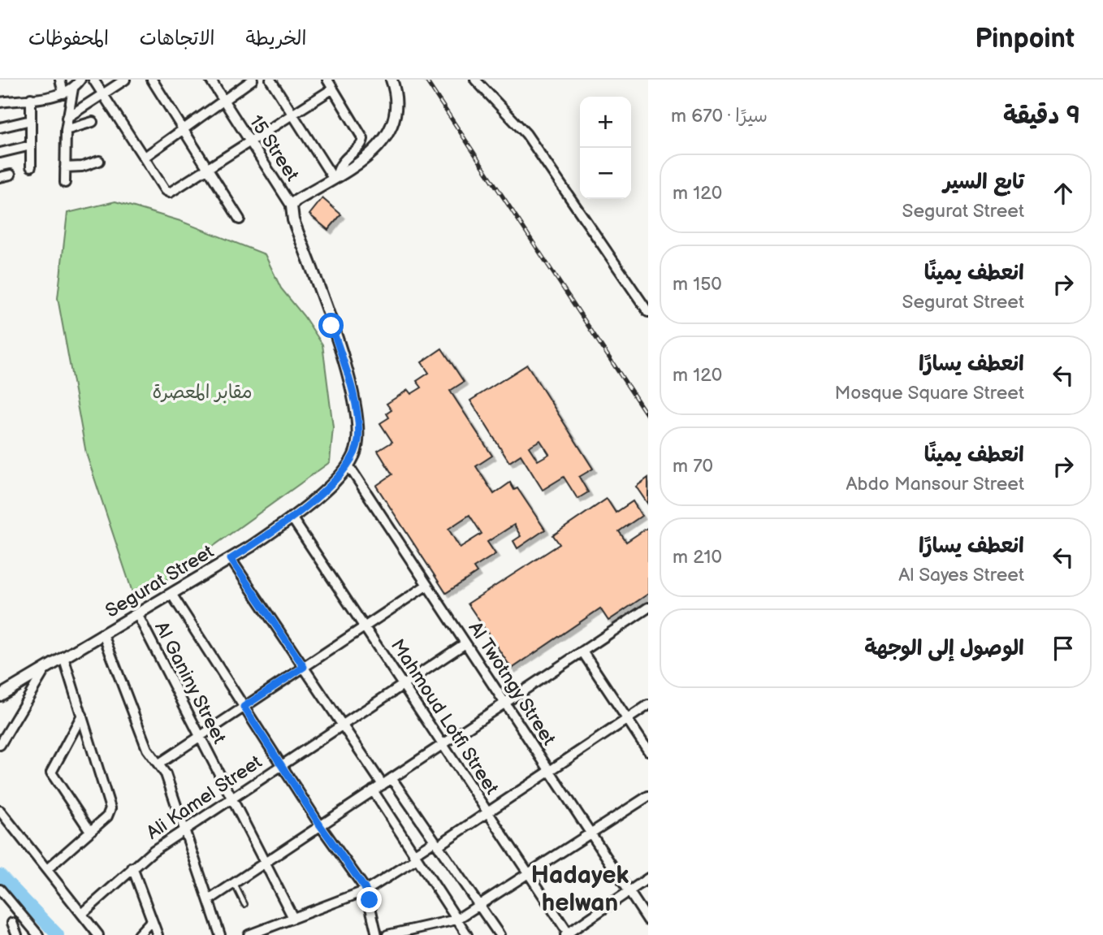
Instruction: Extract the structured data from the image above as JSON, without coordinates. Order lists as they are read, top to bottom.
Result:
{
  "streets": {
    "street": [
      "15 Street",
      "Segurat Street",
      "Al Ganiny Street",
      "Al Twotngy Street",
      "Mahmoud Lotfi Street",
      "Ali Kamel Street"
    ]
  },
  "crossings": [
    ["15 Street", "Segurat Street"],
    ["Segurat Street", "Al Ganiny Street"],
    ["Segurat Street", "Al Twotngy Street"],
    ["Segurat Street", "Mahmoud Lotfi Street"],
    ["Al Ganiny Street", "Ali Kamel Street"],
    ["Al Twotngy Street", "Ali Kamel Street"],
    ["Mahmoud Lotfi Street", "Ali Kamel Street"]
  ],
  "districts": ["Hadayek helwan"],
  "parks": ["مقابر المعصرة"],
  "page": {
    "header": "Pinpoint",
    "nav": ["الخريطة", "الاتجاهات", "المحفوظات"],
    "heading": ["9 دقيقة", "سيرًا · 670 m"],
    "map_buttons": ["+", "−"],
    "list": [
      ["تابع السير", "Segurat Street", "120 m"],
      ["انعطف يمينًا", "Segurat Street", "150 m"],
      ["انعطف يسارًا", "Mosque Square Street", "120 m"],
      ["انعطف يمينًا", "Abdo Mansour Street", "70 m"],
      ["انعطف يسارًا", "Al Sayes Street", "210 m"],
      "الوصول إلى الوجهة"
    ]
  }
}
